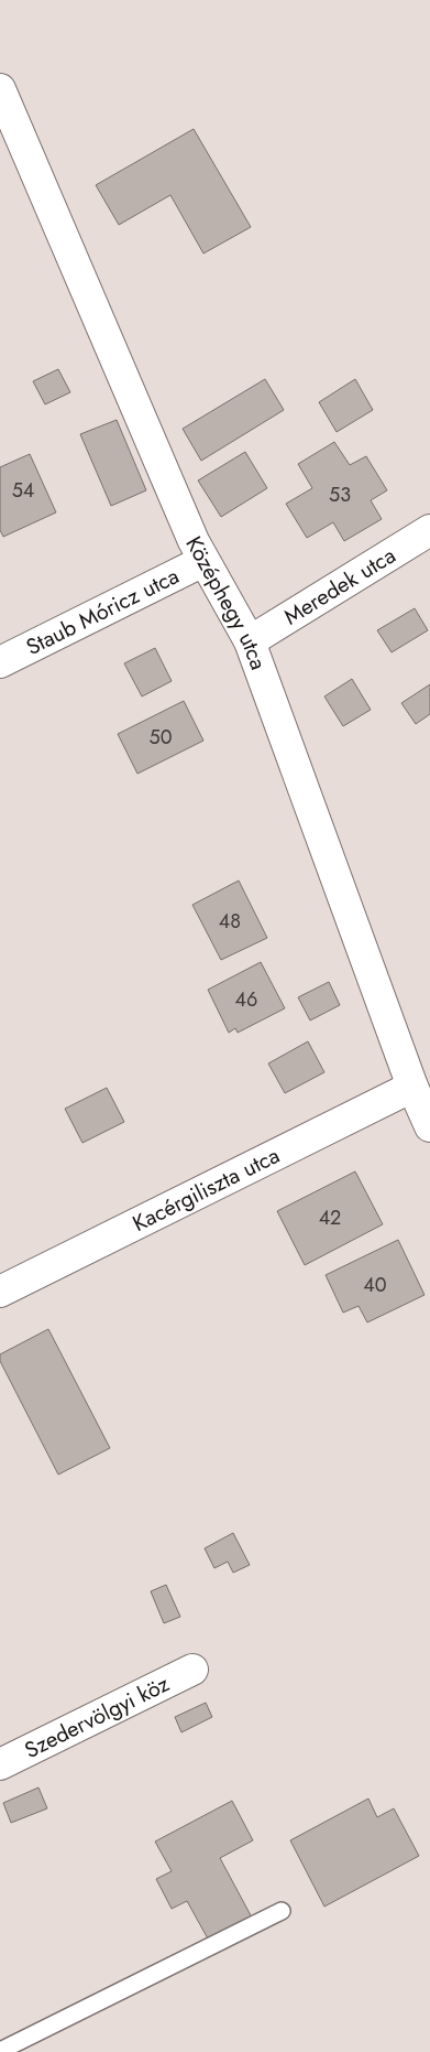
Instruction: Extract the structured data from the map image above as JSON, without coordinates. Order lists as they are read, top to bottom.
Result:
{
  "streets": {
    "street": [
      "Meredek utca",
      "Középhegy utca",
      "Staub Móricz utca",
      "Kacérgiliszta utca",
      "Szedervölgyi köz"
    ]
  },
  "crossings": [
    ["Meredek utca", "Középhegy utca"],
    ["Középhegy utca", "Staub Móricz utca"],
    ["Középhegy utca", "Kacérgiliszta utca"]
  ],
  "house_numbers": [
    "54",
    "53",
    "50",
    "48",
    "46",
    "42",
    "40"
  ]
}
